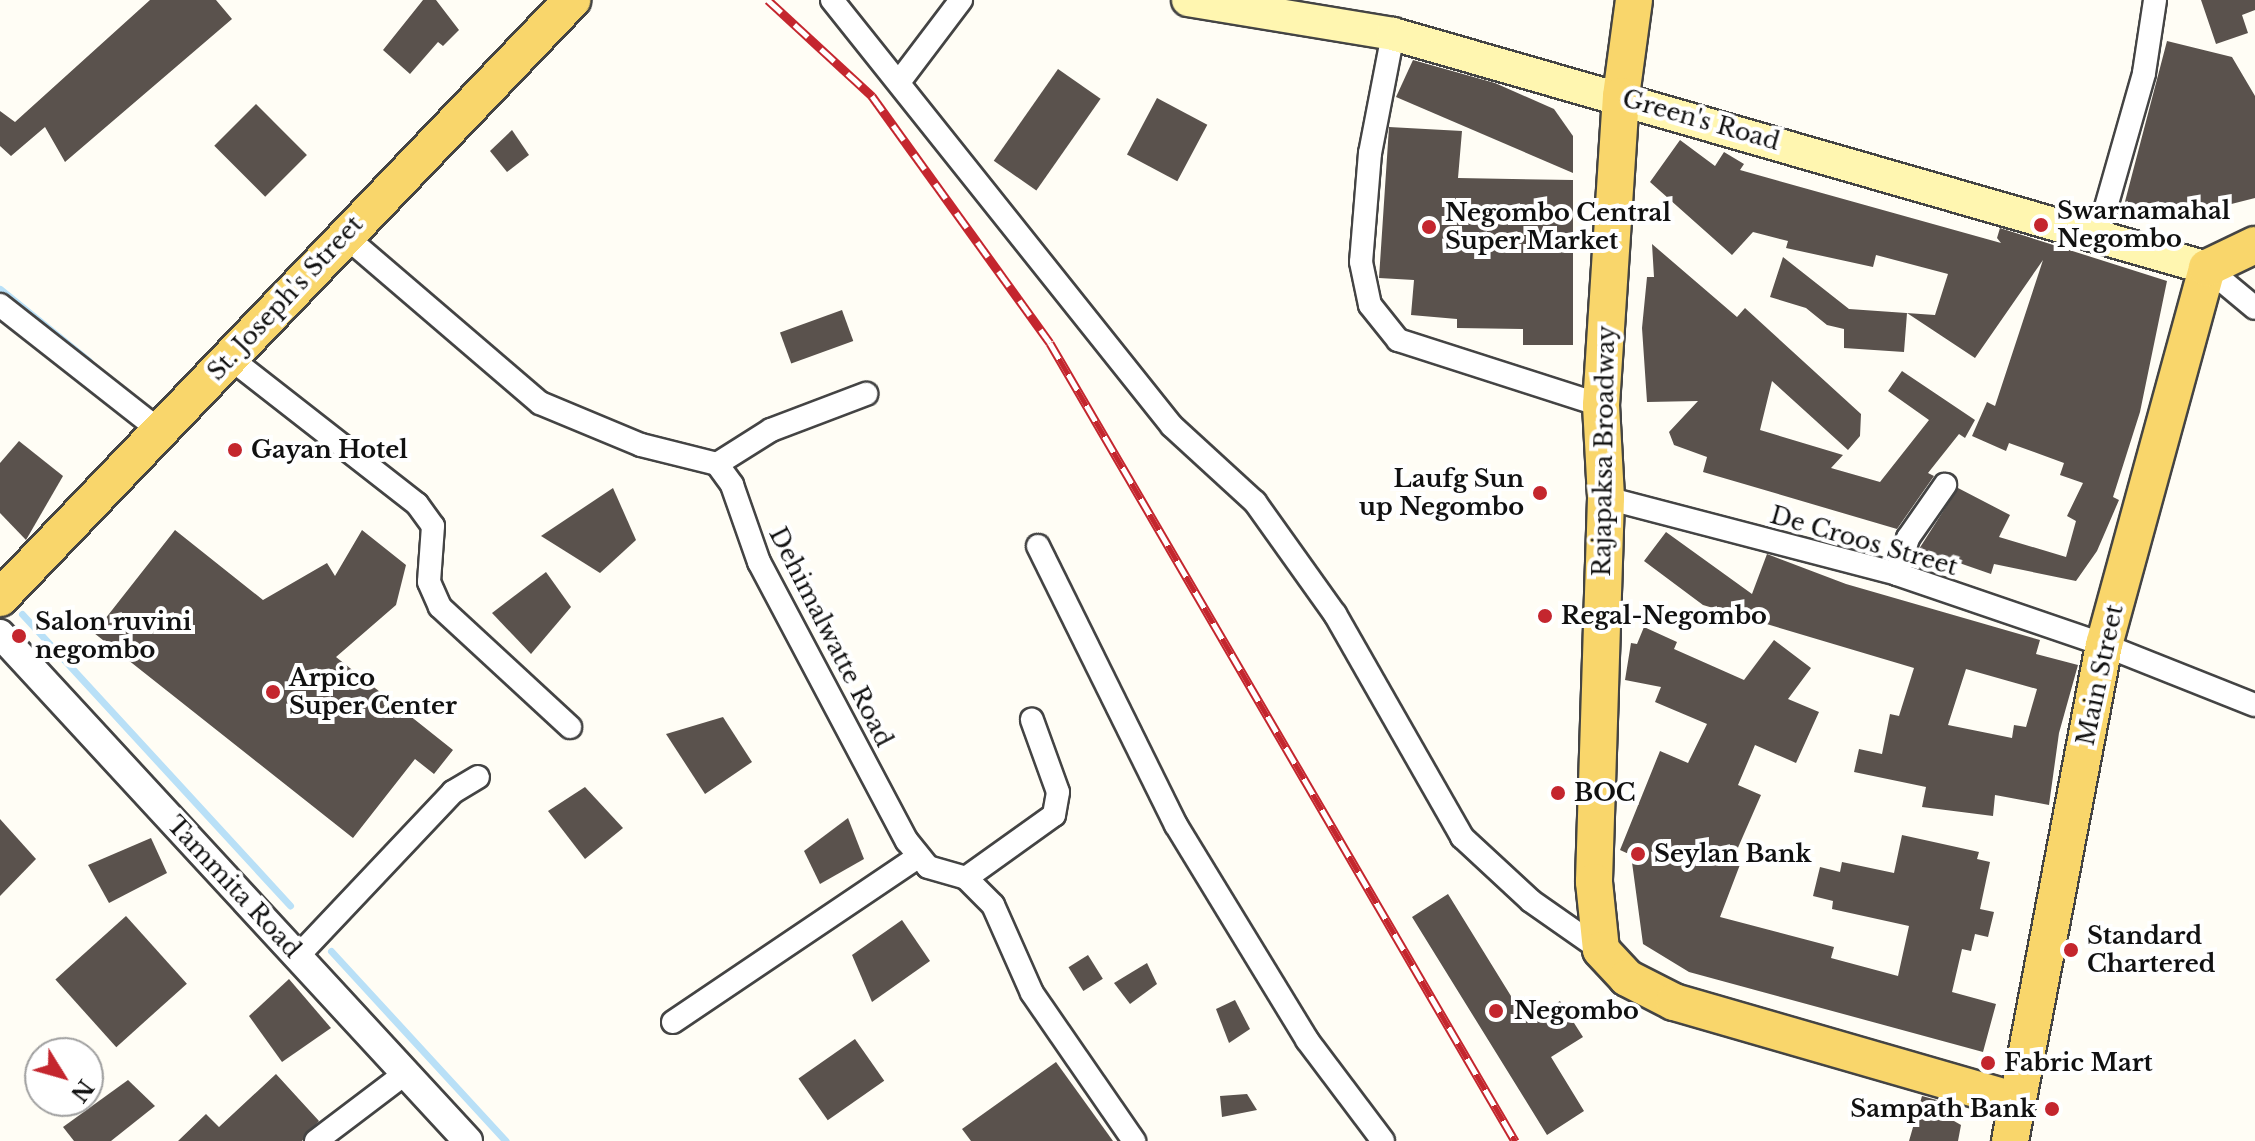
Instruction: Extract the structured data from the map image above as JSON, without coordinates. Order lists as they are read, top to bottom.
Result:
{
  "streets": {
    "main road": [
      "Green's Road",
      "St. Joseph's Street",
      "Rajapaksa Broadway",
      "Main Street"
    ],
    "street": ["De Croos Street", "Dehimalwatte Road", "Tammita Road"]
  },
  "crossings": [
    ["Green's Road", "Rajapaksa Broadway"],
    ["Green's Road", "Main Street"],
    ["Rajapaksa Broadway", "De Croos Street"],
    ["De Croos Street", "Main Street"]
  ],
  "places": [
    "Swarnamahal Negombo",
    "Negombo Central Super Market",
    "Gayan Hotel",
    "Laufg Sun up Negombo",
    "Regal-Negombo",
    "Salon ruvini negombo",
    "Arpico Super Center",
    "BOC",
    "Seylan Bank",
    "Standard Chartered",
    "Negombo",
    "Fabric Mart",
    "Sampath Bank"
  ],
  "north": "bottom right"
}
